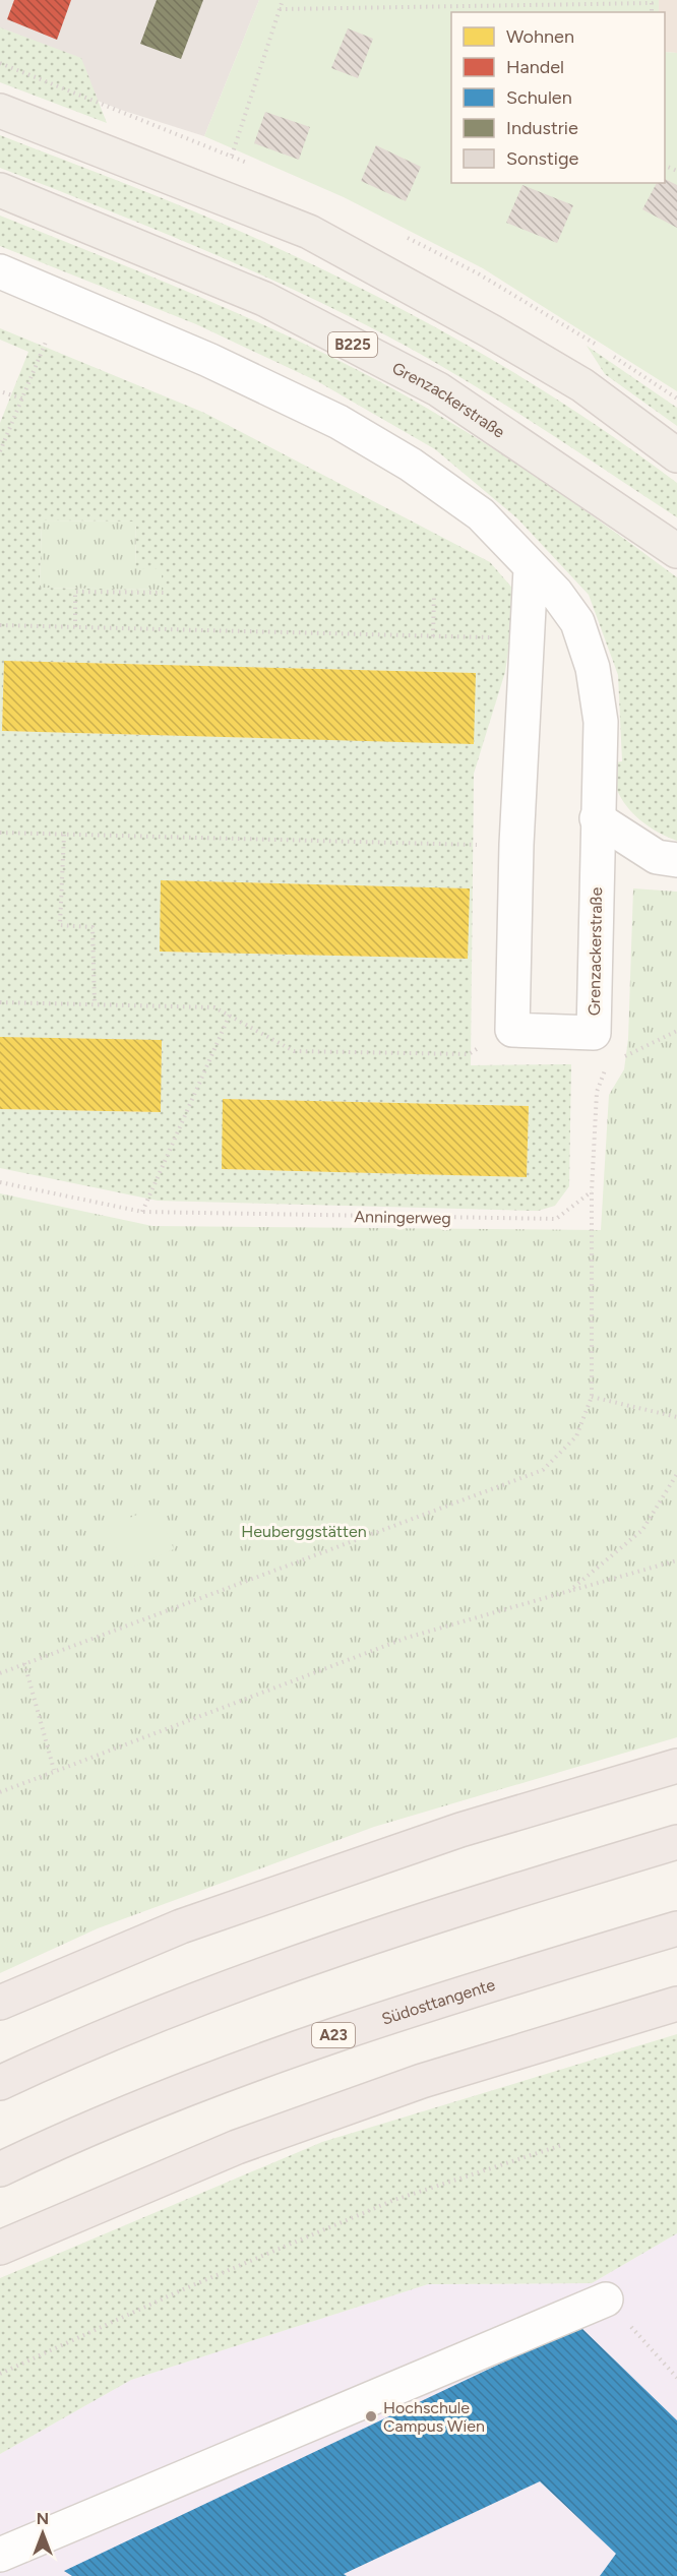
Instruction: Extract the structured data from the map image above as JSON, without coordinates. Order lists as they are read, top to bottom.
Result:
{
  "streets": {
    "highway": ["Südosttangente", "A23"],
    "main road": ["B225", "Grenzackerstraße"],
    "path": ["Anningerweg"]
  },
  "parks": ["Heuberggstätten"],
  "places": ["Hochschule Campus Wien"],
  "legend": [
    "Wohnen",
    "Handel",
    "Schulen",
    "Industrie",
    "Sonstige"
  ],
  "north": "top"
}
